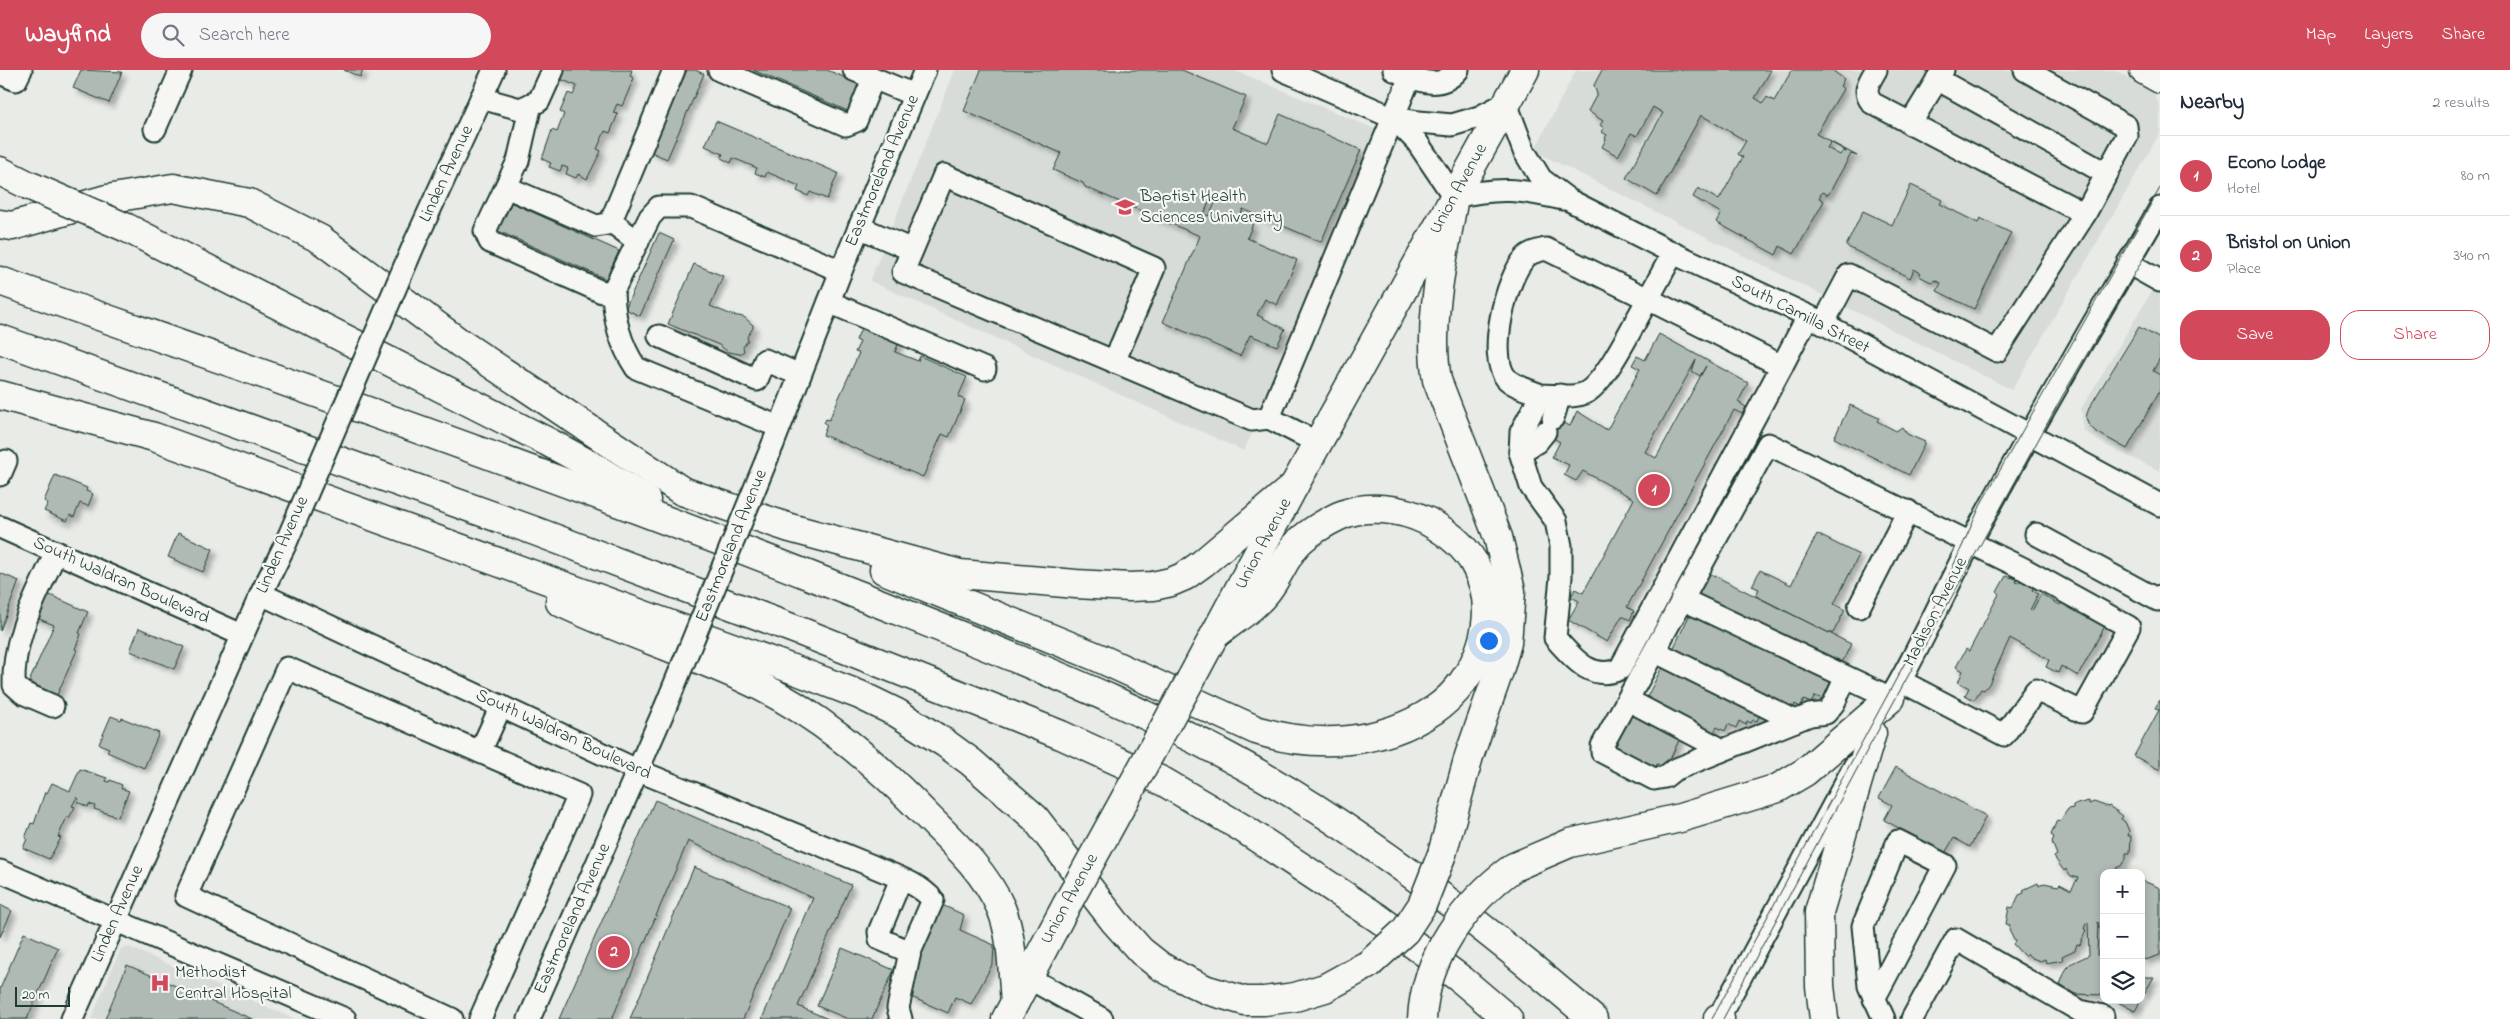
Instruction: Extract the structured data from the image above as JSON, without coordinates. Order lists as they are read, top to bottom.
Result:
{
  "streets": {
    "main road": ["Union Avenue"],
    "street": [
      "Eastmoreland Avenue",
      "Linden Avenue",
      "South Camilla Street",
      "South Waldran Boulevard",
      "Madison Avenue"
    ]
  },
  "crossings": [
    ["Eastmoreland Avenue", "South Waldran Boulevard"],
    ["Linden Avenue", "South Waldran Boulevard"],
    ["Union Avenue", "South Camilla Street"],
    ["South Camilla Street", "Madison Avenue"]
  ],
  "places": {
    "school or university": ["Baptist Health Sciences University"],
    "hospital": ["Methodist Central Hospital"]
  },
  "scale_bar": "20 m",
  "page": {
    "header": "Wayfind",
    "search": "Search here",
    "nav": ["Map", "Layers", "Share"],
    "heading": ["Nearby", "2 results"],
    "list": [
      {
        "mark": "1",
        "name": "Econo Lodge",
        "note": "Hotel",
        "value": "80 m"
      },
      {
        "mark": "2",
        "name": "Bristol on Union",
        "note": "Place",
        "value": "340 m"
      }
    ],
    "buttons": ["Save", "Share"],
    "pins": ["1", "2"],
    "map_buttons": ["+", "−"],
    "scale": "20 m"
  }
}
